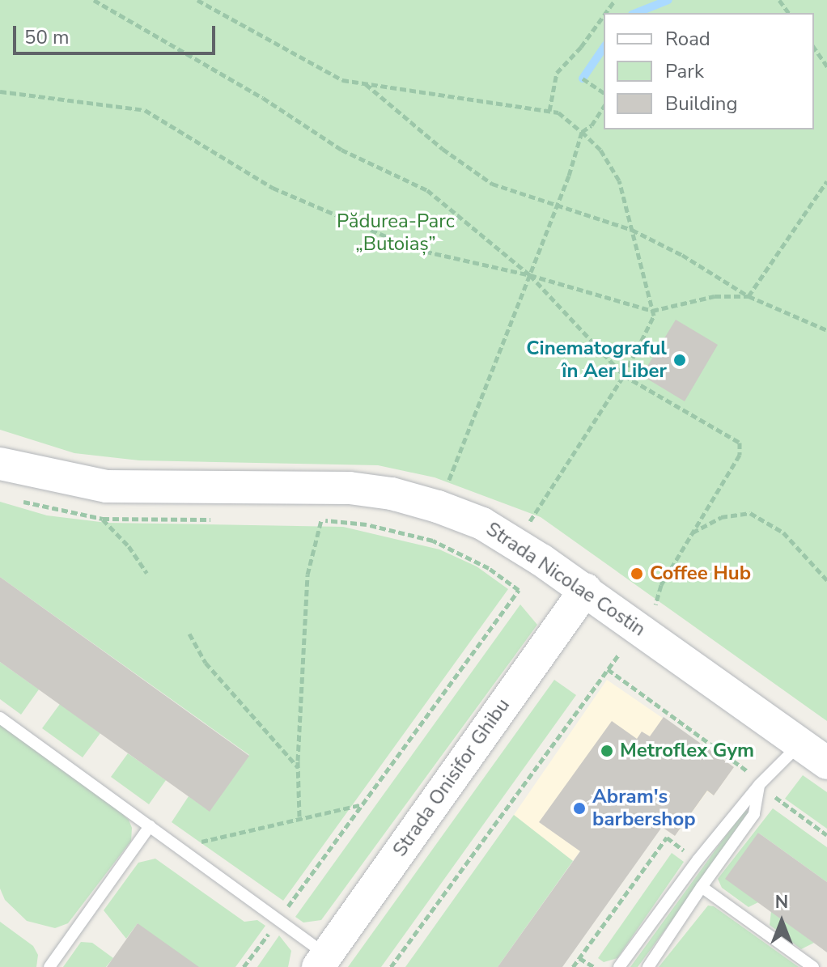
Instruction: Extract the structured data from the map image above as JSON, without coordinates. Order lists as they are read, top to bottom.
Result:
{
  "streets": {
    "main road": ["Strada Nicolae Costin", "Strada Onisifor Ghibu"]
  },
  "crossings": [
    ["Strada Nicolae Costin", "Strada Onisifor Ghibu"]
  ],
  "parks": ["Pădurea-Parc „Butoiaș”"],
  "places": [
    "Cinematograful în Aer Liber",
    "Coffee Hub",
    "Metroflex Gym",
    "Abram's barbershop"
  ],
  "legend": ["Road", "Park", "Building"],
  "scale_bar": "50 m",
  "north": "top"
}
